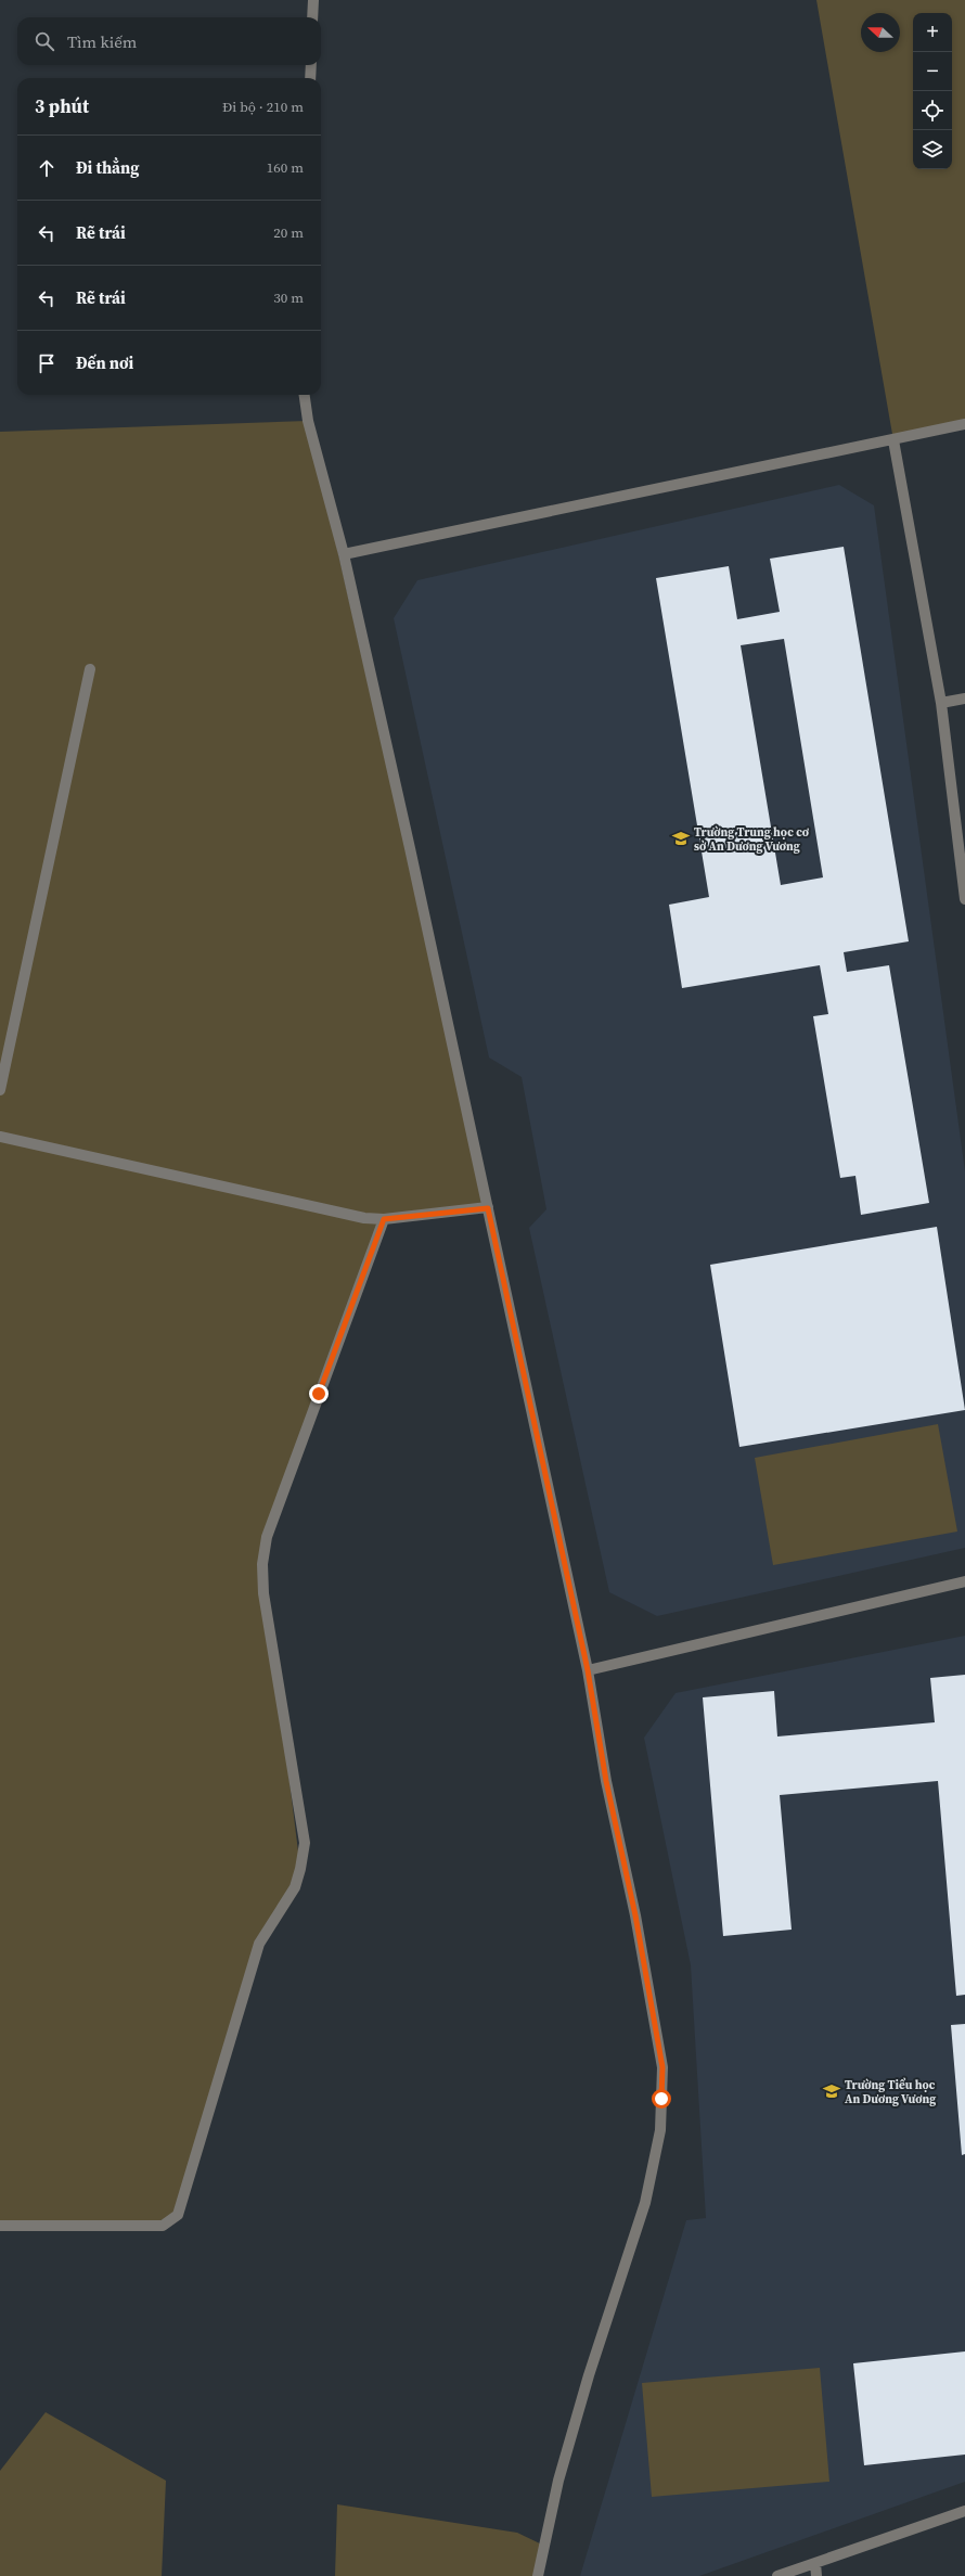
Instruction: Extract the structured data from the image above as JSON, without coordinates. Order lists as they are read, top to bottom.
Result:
{
  "places": {
    "school or university": ["Trường Trung học cơ sở An Dương Vương", "Trường Tiểu học An Dương Vương"]
  },
  "north": "left",
  "page": {
    "map_buttons": ["+", "−"],
    "search": "Tìm kiếm",
    "heading": ["3 phút", "Đi bộ · 210 m"],
    "list": [
      ["Đi thẳng", "160 m"],
      ["Rẽ trái", "20 m"],
      ["Rẽ trái", "30 m"],
      "Đến nơi"
    ]
  }
}
